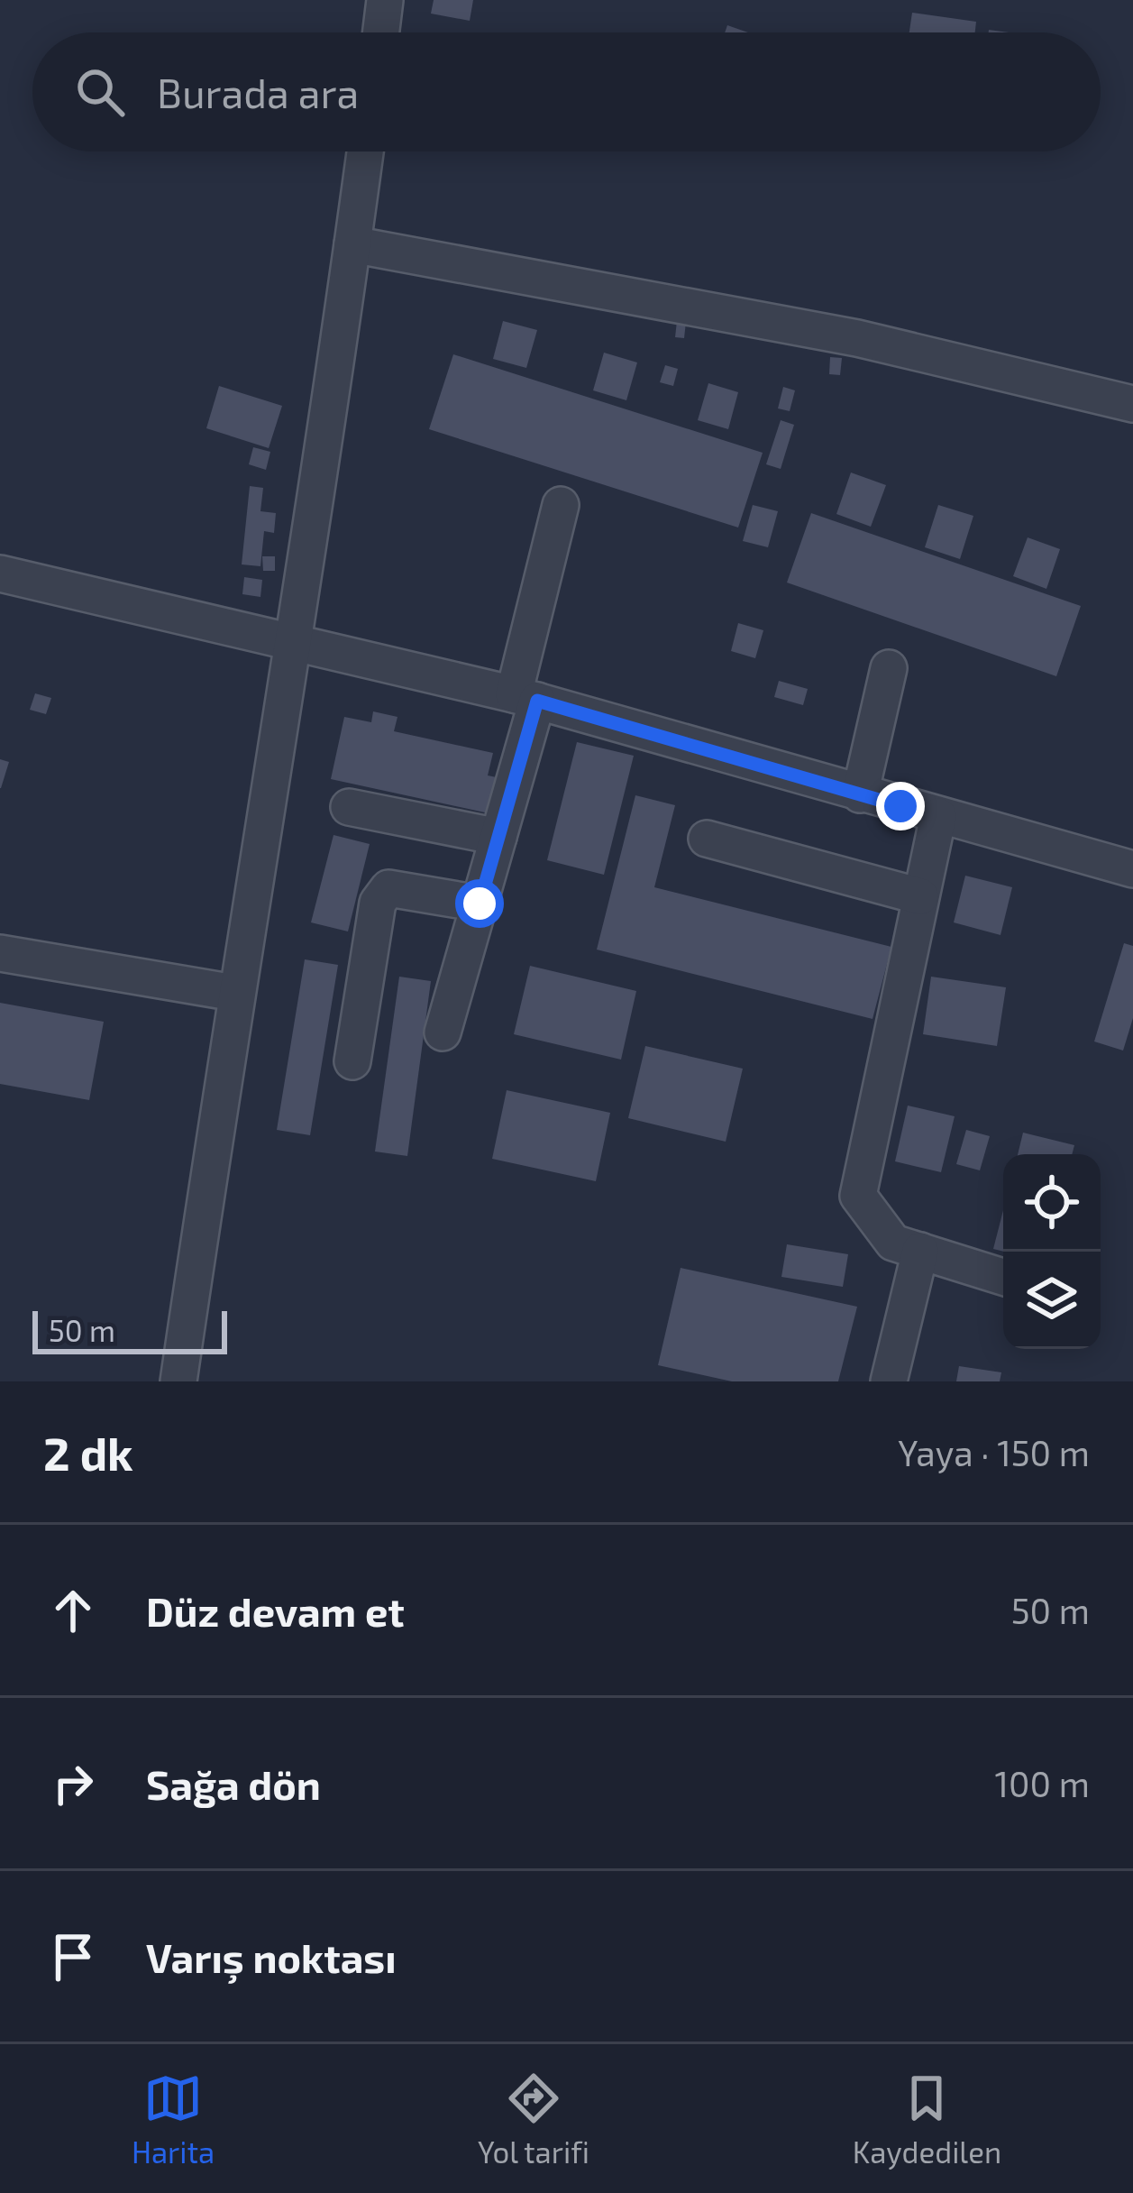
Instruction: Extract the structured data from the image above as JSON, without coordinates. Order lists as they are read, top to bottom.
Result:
{
  "scale_bar": "50 m",
  "page": {
    "search": "Burada ara",
    "scale": "50 m",
    "heading": ["2 dk", "Yaya · 150 m"],
    "list": [
      ["Düz devam et", "50 m"],
      ["Sağa dön", "100 m"],
      "Varış noktası"
    ],
    "nav": ["Harita", "Yol tarifi", "Kaydedilen"]
  }
}
